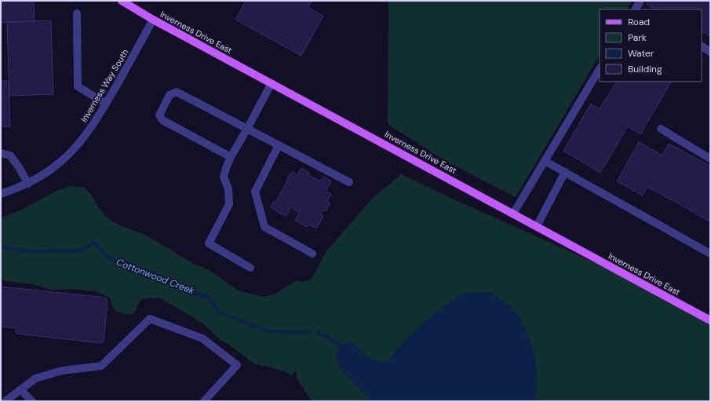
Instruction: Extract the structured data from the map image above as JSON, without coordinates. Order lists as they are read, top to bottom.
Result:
{
  "streets": {
    "main road": ["Inverness Drive East"],
    "street": ["Inverness Way South"]
  },
  "crossings": [
    ["Inverness Drive East", "Inverness Way South"]
  ],
  "water": ["Cottonwood Creek"],
  "legend": [
    "Road",
    "Park",
    "Water",
    "Building"
  ]
}
